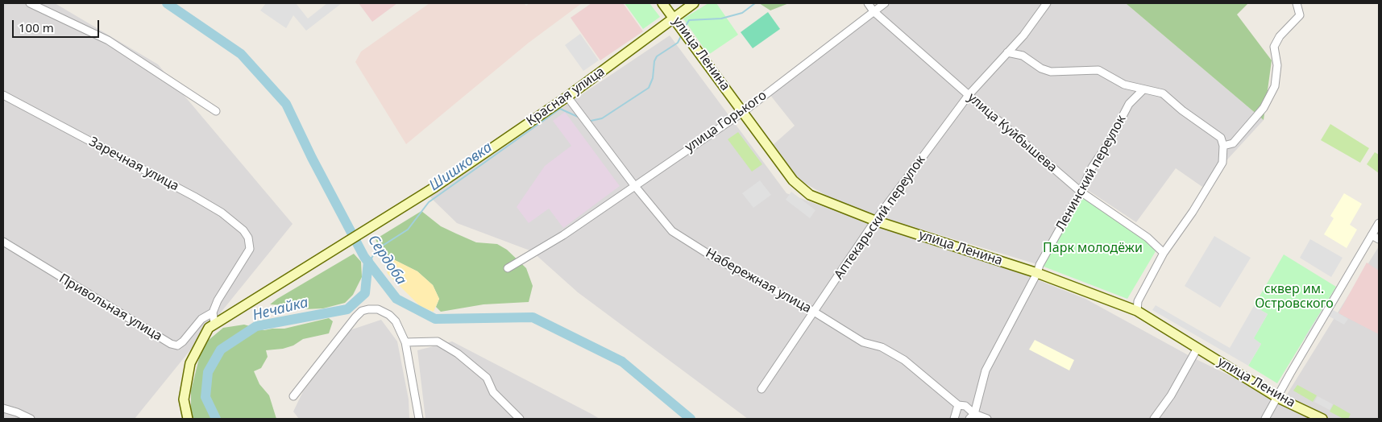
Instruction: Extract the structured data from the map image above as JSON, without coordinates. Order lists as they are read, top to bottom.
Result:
{
  "streets": {
    "main road": ["улица Ленина", "Красная улица"],
    "street": [
      "улица Горького",
      "улица Куйбышева",
      "Заречная улица",
      "Ленинский переулок",
      "Аптекарьский переулок",
      "Набережная улица",
      "Привольная улица"
    ]
  },
  "crossings": [
    ["улица Ленина", "Красная улица"],
    ["улица Ленина", "улица Горького"],
    ["улица Ленина", "Ленинский переулок"],
    ["улица Ленина", "Аптекарьский переулок"],
    ["Красная улица", "Набережная улица"],
    ["улица Горького", "улица Куйбышева"],
    ["улица Горького", "Набережная улица"],
    ["улица Куйбышева", "Ленинский переулок"],
    ["улица Куйбышева", "Аптекарьский переулок"],
    ["Заречная улица", "Привольная улица"],
    ["Ленинский переулок", "Набережная улица"],
    ["Аптекарьский переулок", "Набережная улица"]
  ],
  "water": ["Шишковка", "Сердоба", "Нечайка"],
  "parks": ["Парк молодёжи", "сквер им. Островского"],
  "scale_bar": "100 m"
}
